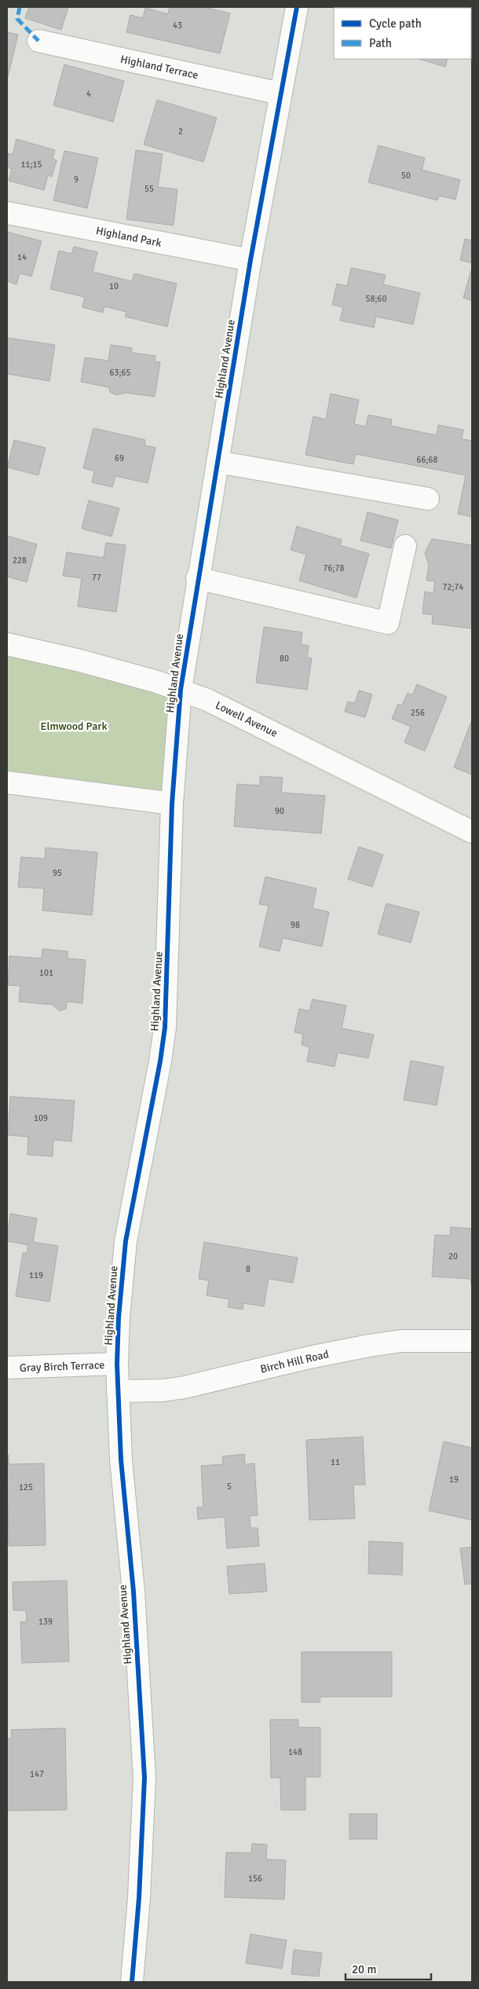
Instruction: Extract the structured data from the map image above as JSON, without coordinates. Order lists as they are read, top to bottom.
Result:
{
  "streets": {
    "street": [
      "Highland Terrace",
      "Highland Park",
      "Highland Avenue",
      "Lowell Avenue",
      "Birch Hill Road",
      "Gray Birch Terrace"
    ]
  },
  "crossings": [
    ["Highland Terrace", "Highland Avenue"],
    ["Highland Park", "Highland Avenue"],
    ["Highland Avenue", "Lowell Avenue"],
    ["Highland Avenue", "Birch Hill Road"],
    ["Highland Avenue", "Gray Birch Terrace"]
  ],
  "parks": ["Elmwood Park"],
  "house_numbers": [
    "43",
    "4",
    "2",
    "11;15",
    "50",
    "9",
    "55",
    "14",
    "10",
    "58;60",
    "63;65",
    "69",
    "66;68",
    "228",
    "76;78",
    "77",
    "72;74",
    "80",
    "256",
    "90",
    "95",
    "98",
    "101",
    "109",
    "20",
    "8",
    "119",
    "11",
    "19",
    "5",
    "125",
    "139",
    "148",
    "147",
    "156"
  ],
  "legend": ["Cycle path", "Path"],
  "scale_bar": "20 m"
}
